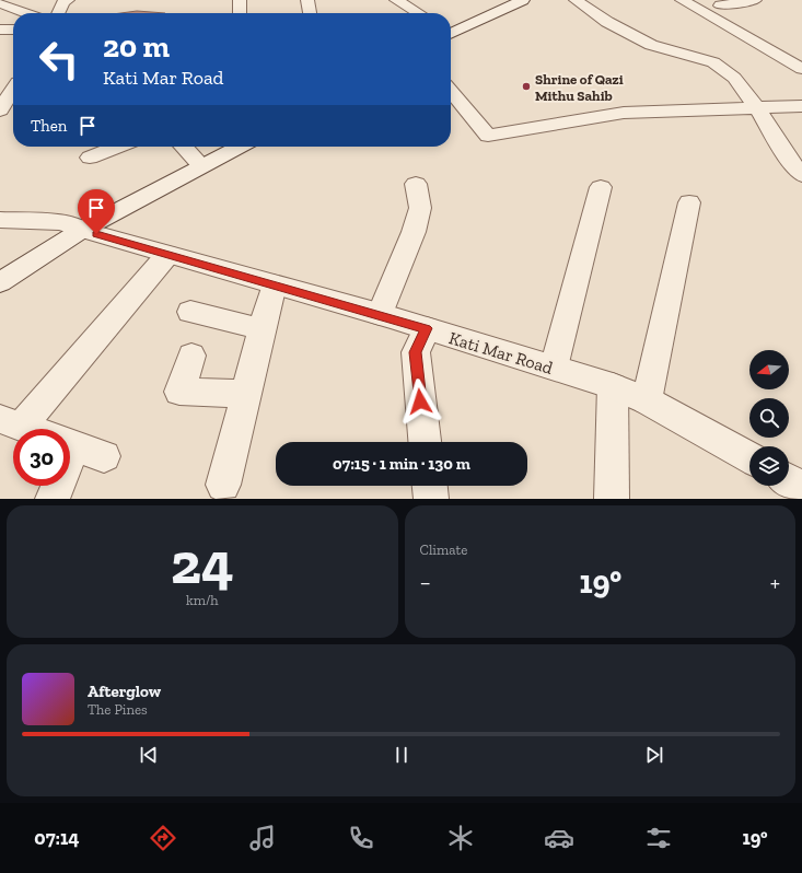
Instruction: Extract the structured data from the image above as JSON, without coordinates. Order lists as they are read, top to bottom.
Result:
{
  "streets": {
    "street": ["Kati Mar Road"]
  },
  "places": ["Shrine of Qazi Mithu Sahib"],
  "north": "left",
  "page": {
    "turn": ["20 m", "Kati Mar Road"],
    "then": "Then",
    "limit": "30",
    "trip": "07:15 · 1 min · 130 m",
    "tile": [
      ["24", "km/h"],
      "Climate"
    ],
    "heat": ["−", "19°", "+"],
    "song": ["Afterglow", "The Pines"],
    "tabs": ["07:14", "19°"]
  }
}
